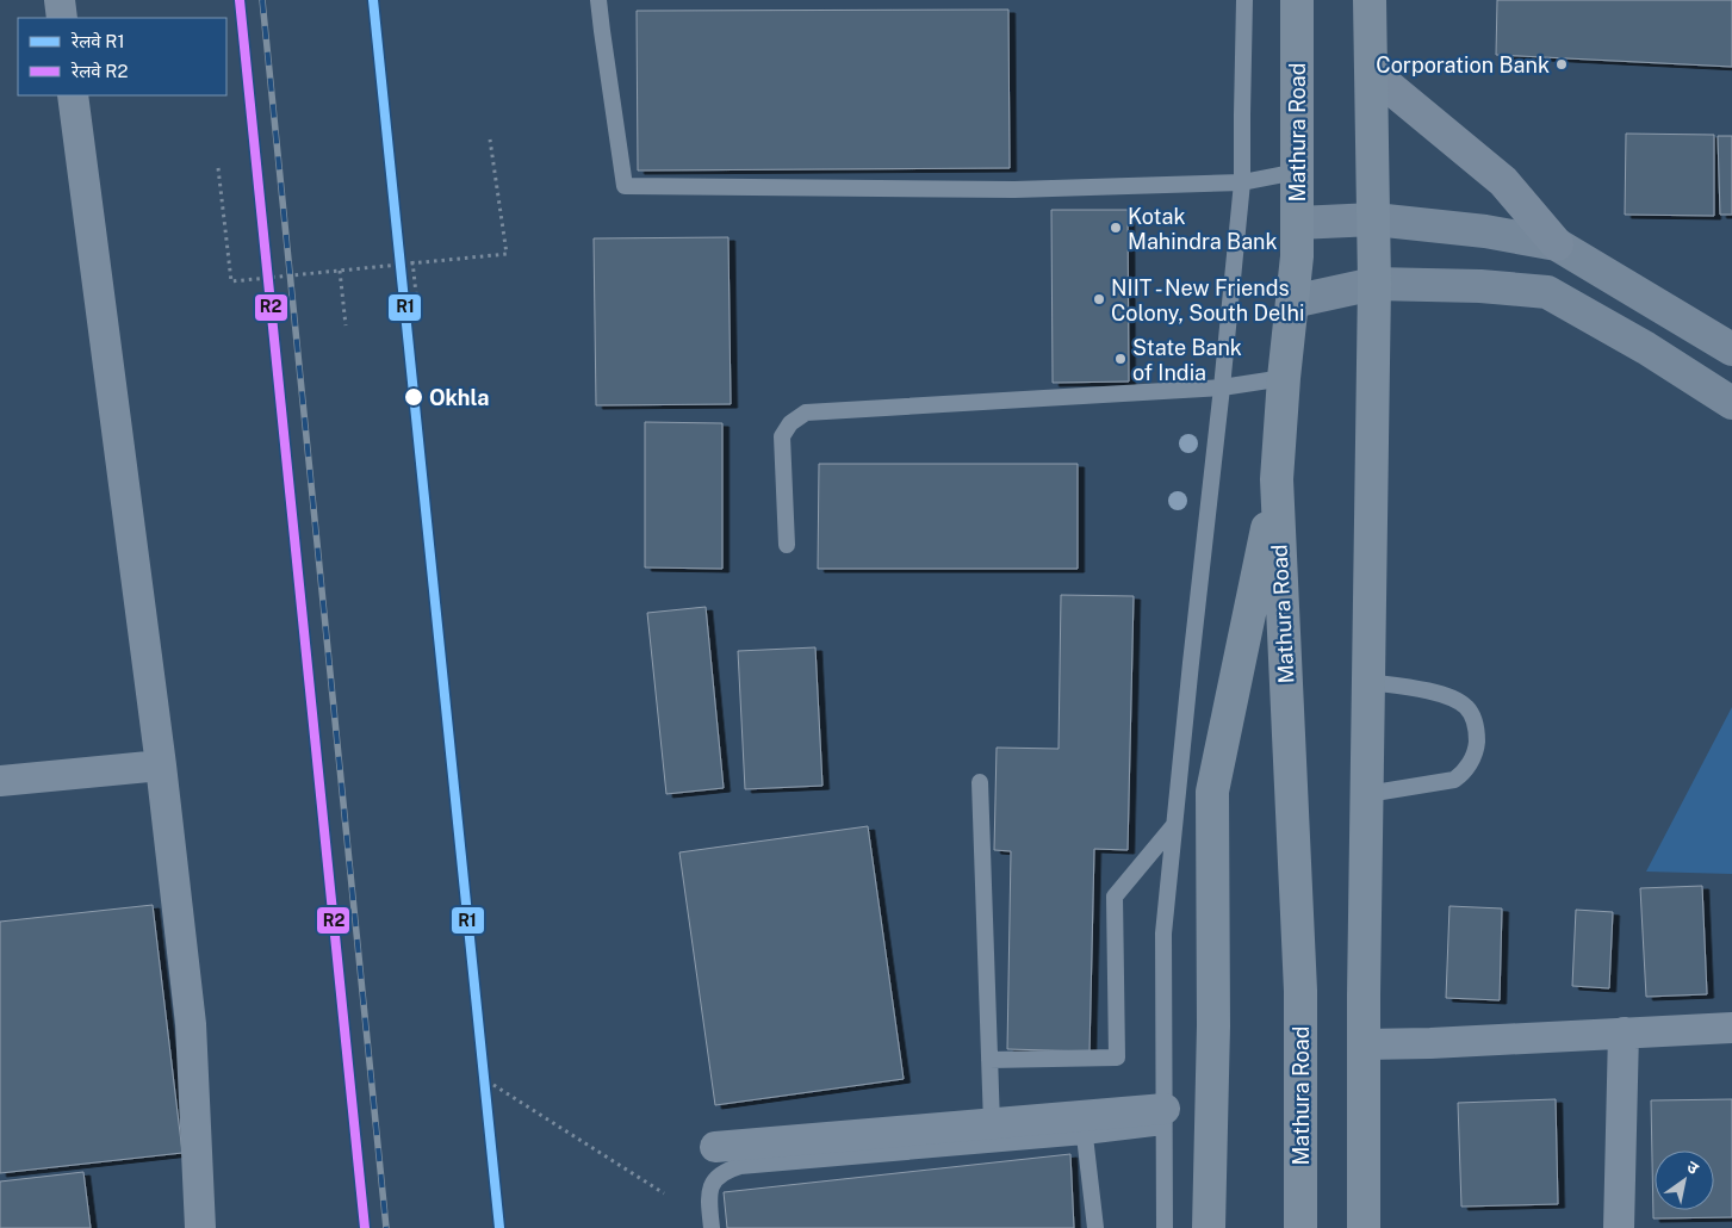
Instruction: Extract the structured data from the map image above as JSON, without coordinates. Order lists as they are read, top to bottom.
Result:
{
  "streets": {
    "highway": ["Mathura Road"]
  },
  "places": [
    "Corporation Bank",
    "Kotak Mahindra Bank",
    "NIIT - New Friends Colony, South Delhi",
    "State Bank of India",
    "Okhla"
  ],
  "lines": ["rail line R1", "rail line R2"],
  "legend": ["रेलवे R1", "रेलवे R2"],
  "north": "top right"
}
